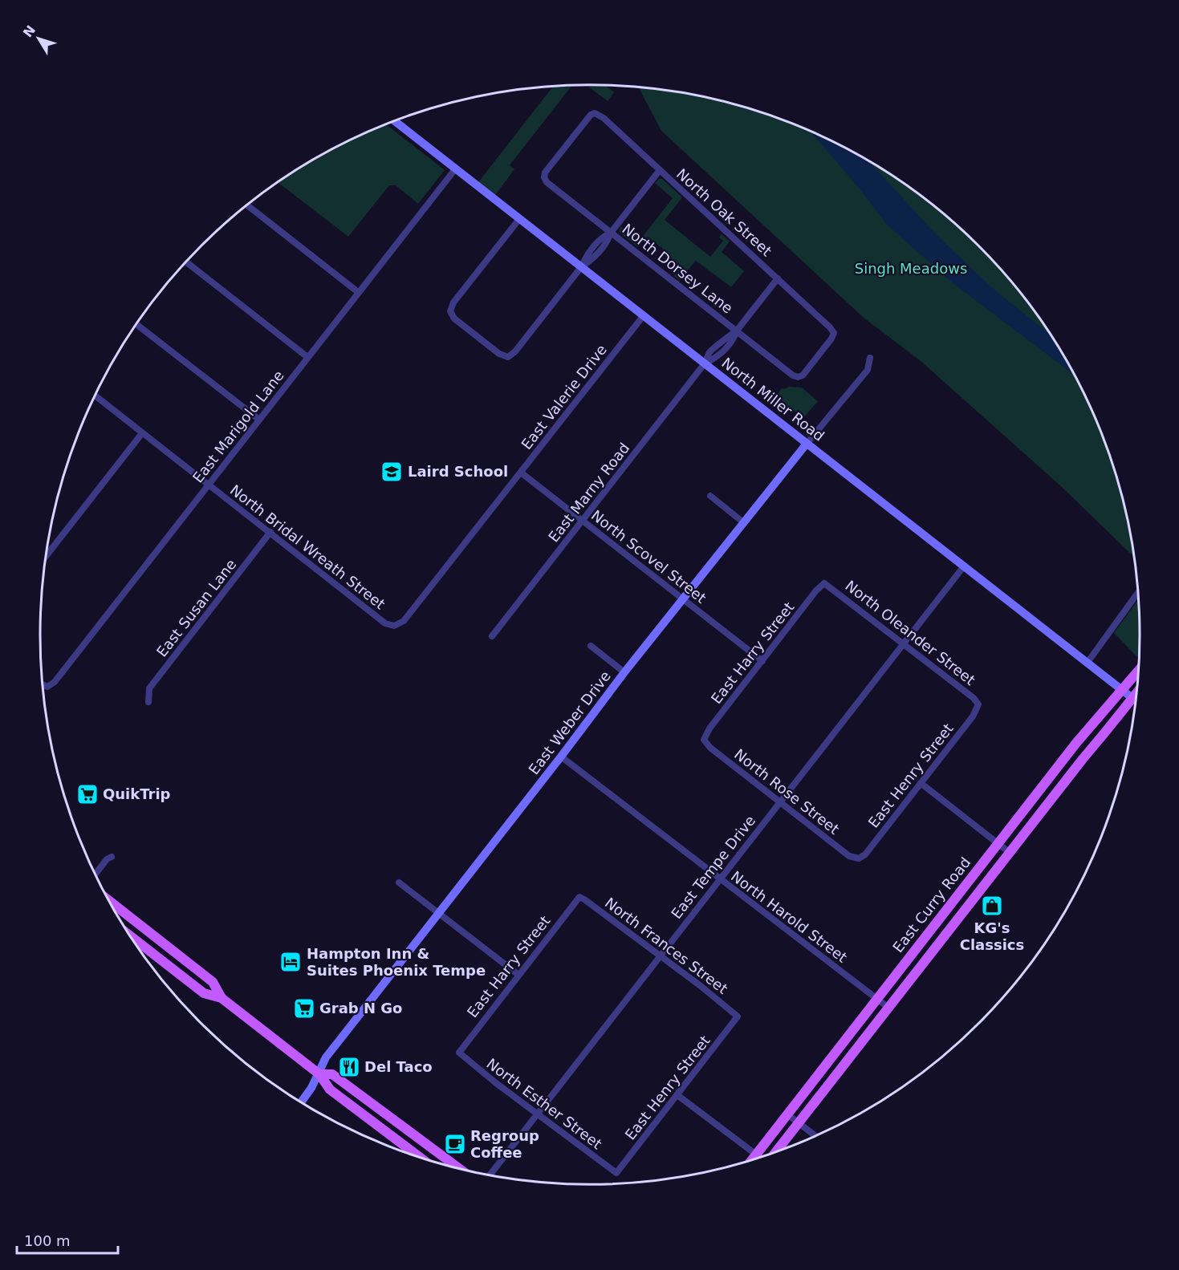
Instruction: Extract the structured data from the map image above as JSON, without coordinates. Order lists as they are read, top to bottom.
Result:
{
  "streets": {
    "main road": ["East Curry Road"],
    "street": [
      "North Oak Street",
      "North Dorsey Lane",
      "East Valerie Drive",
      "North Miller Road",
      "East Marigold Lane",
      "East Marny Road",
      "North Bridal Wreath Street",
      "North Scovel Street",
      "East Susan Lane",
      "North Oleander Street",
      "East Harry Street",
      "East Weber Drive",
      "East Henry Street",
      "North Rose Street",
      "East Tempe Drive",
      "North Harold Street",
      "North Frances Street",
      "North Esther Street"
    ]
  },
  "crossings": [
    ["North Oak Street", "North Dorsey Lane"],
    ["North Oak Street", "East Marny Road"],
    ["North Dorsey Lane", "East Marny Road"],
    ["East Valerie Drive", "North Miller Road"],
    ["East Valerie Drive", "North Bridal Wreath Street"],
    ["East Valerie Drive", "North Scovel Street"],
    ["North Miller Road", "East Marigold Lane"],
    ["North Miller Road", "East Marny Road"],
    ["North Miller Road", "East Weber Drive"],
    ["North Miller Road", "East Tempe Drive"],
    ["North Miller Road", "East Curry Road"],
    ["East Marigold Lane", "North Bridal Wreath Street"],
    ["East Marny Road", "North Scovel Street"],
    ["North Bridal Wreath Street", "East Susan Lane"],
    ["North Scovel Street", "East Harry Street"],
    ["North Scovel Street", "East Weber Drive"],
    ["North Oleander Street", "East Harry Street"],
    ["North Oleander Street", "East Henry Street"],
    ["North Oleander Street", "East Tempe Drive"],
    ["East Harry Street", "North Rose Street"],
    ["East Harry Street", "North Frances Street"],
    ["East Harry Street", "North Esther Street"],
    ["East Weber Drive", "North Harold Street"],
    ["East Henry Street", "North Rose Street"],
    ["East Henry Street", "North Frances Street"],
    ["East Henry Street", "North Esther Street"],
    ["North Rose Street", "East Tempe Drive"],
    ["East Tempe Drive", "North Harold Street"],
    ["East Tempe Drive", "North Frances Street"],
    ["East Tempe Drive", "North Esther Street"],
    ["East Curry Road", "North Harold Street"]
  ],
  "parks": ["Singh Meadows"],
  "places": {
    "school or university": ["Laird School"],
    "supermarket": ["QuikTrip", "Grab N Go"],
    "shop": ["KG's Classics"],
    "hotel": ["Hampton Inn & Suites Phoenix Tempe"],
    "restaurant": ["Del Taco"],
    "cafe": ["Regroup Coffee"]
  },
  "scale_bar": "100 m",
  "north": "top left"
}
